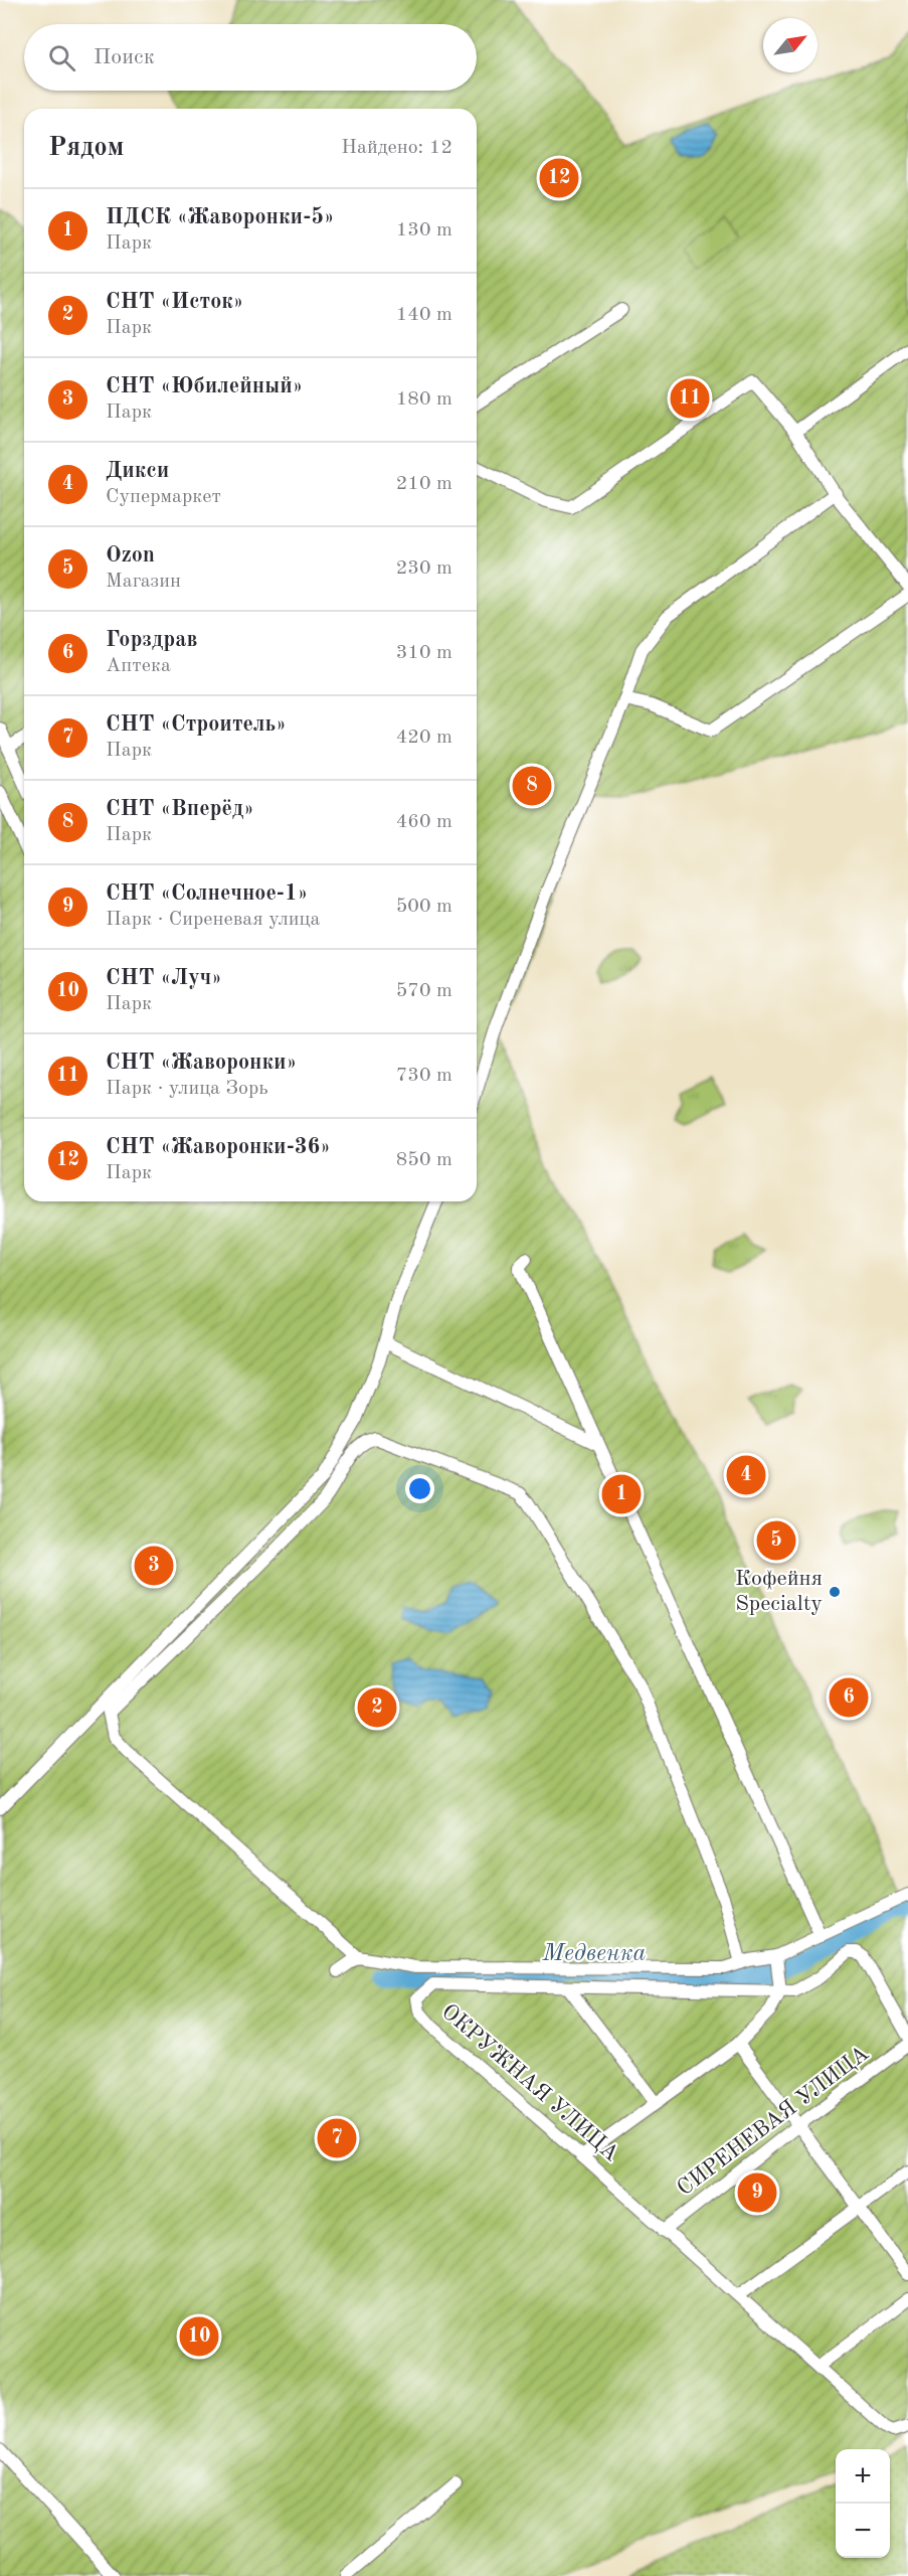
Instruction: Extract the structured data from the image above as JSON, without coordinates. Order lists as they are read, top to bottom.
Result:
{
  "streets": {
    "street": ["ОКРУЖНАЯ УЛИЦА", "СИРЕНЕВАЯ УЛИЦА"]
  },
  "crossings": [
    ["ОКРУЖНАЯ УЛИЦА", "СИРЕНЕВАЯ УЛИЦА"]
  ],
  "water": ["Медвенка"],
  "places": ["Кофейня Specialty"],
  "north": "top right",
  "page": {
    "search": "Поиск",
    "heading": ["Рядом", "Найдено: 12"],
    "pins": [
      "12",
      "11",
      "8",
      "4",
      "1",
      "5",
      "3",
      "6",
      "2",
      "7",
      "9",
      "10"
    ],
    "list": [
      {
        "mark": "1",
        "name": "ПДСК «Жаворонки-5»",
        "note": "Парк",
        "value": "130 m"
      },
      {
        "mark": "2",
        "name": "СНТ «Исток»",
        "note": "Парк",
        "value": "140 m"
      },
      {
        "mark": "3",
        "name": "СНТ «Юбилейный»",
        "note": "Парк",
        "value": "180 m"
      },
      {
        "mark": "4",
        "name": "Дикси",
        "note": "Супермаркет",
        "value": "210 m"
      },
      {
        "mark": "5",
        "name": "Ozon",
        "note": "Магазин",
        "value": "230 m"
      },
      {
        "mark": "6",
        "name": "Горздрав",
        "note": "Аптека",
        "value": "310 m"
      },
      {
        "mark": "7",
        "name": "СНТ «Строитель»",
        "note": "Парк",
        "value": "420 m"
      },
      {
        "mark": "8",
        "name": "СНТ «Вперёд»",
        "note": "Парк",
        "value": "460 m"
      },
      {
        "mark": "9",
        "name": "СНТ «Солнечное-1»",
        "note": "Парк · Сиреневая улица",
        "value": "500 m"
      },
      {
        "mark": "10",
        "name": "СНТ «Луч»",
        "note": "Парк",
        "value": "570 m"
      },
      {
        "mark": "11",
        "name": "СНТ «Жаворонки»",
        "note": "Парк · улица Зорь",
        "value": "730 m"
      },
      {
        "mark": "12",
        "name": "СНТ «Жаворонки-36»",
        "note": "Парк",
        "value": "850 m"
      }
    ],
    "map_buttons": ["+", "−"]
  }
}
